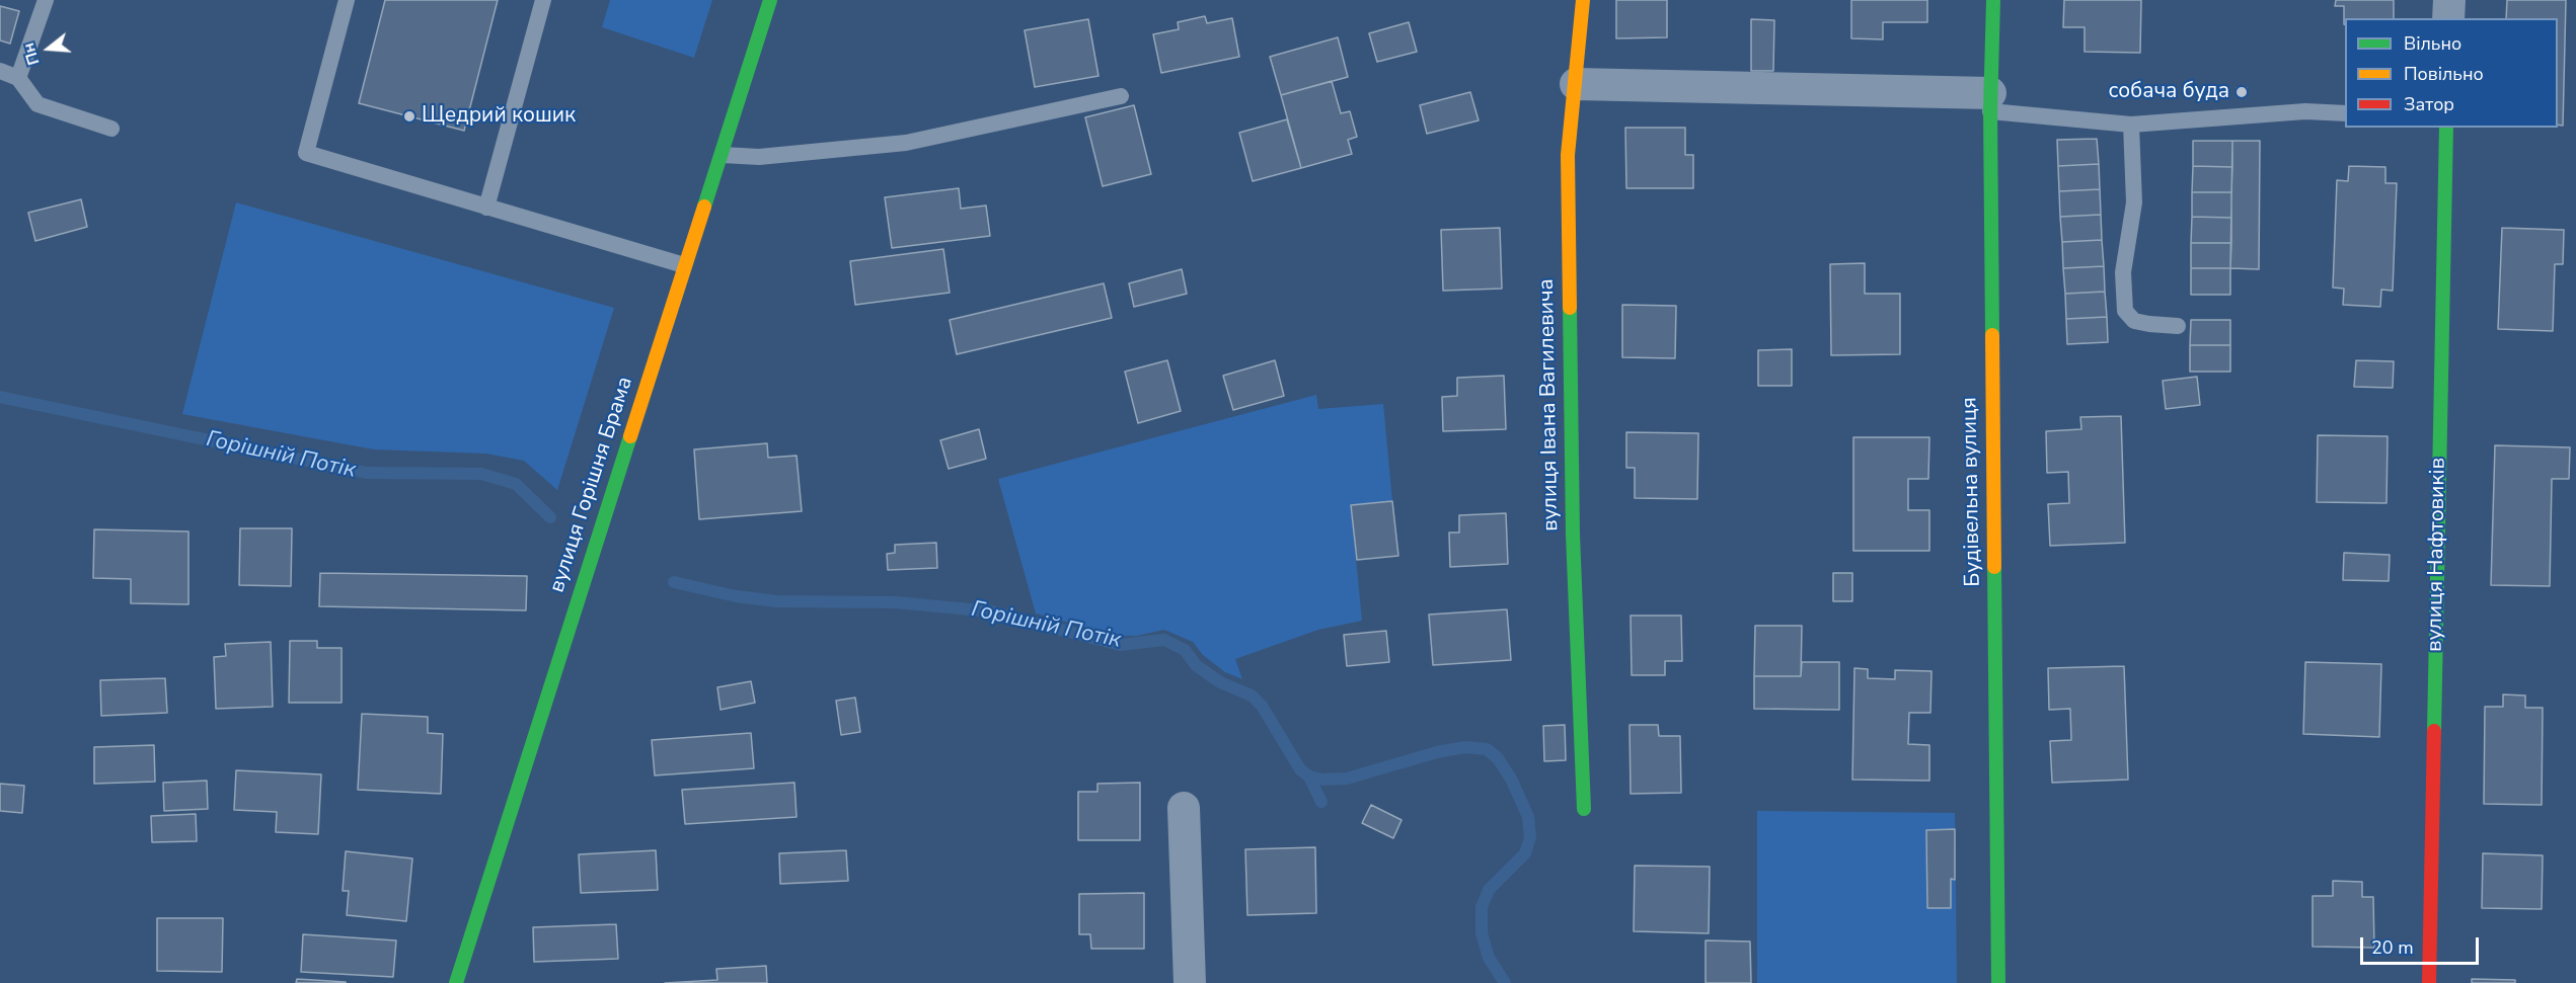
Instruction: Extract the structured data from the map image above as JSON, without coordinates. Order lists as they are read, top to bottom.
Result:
{
  "streets": {
    "street": [
      "вулиця Івана Вагилевича",
      "вулиця Горішня Брама",
      "Будівельна вулиця",
      "вулиця Нафтовиків"
    ]
  },
  "water": ["Горішній Потік"],
  "places": ["собача буда", "Щедрий кошик"],
  "legend": ["Вільно", "Повільно", "Затор"],
  "scale_bar": "20 m",
  "north": "left"
}
